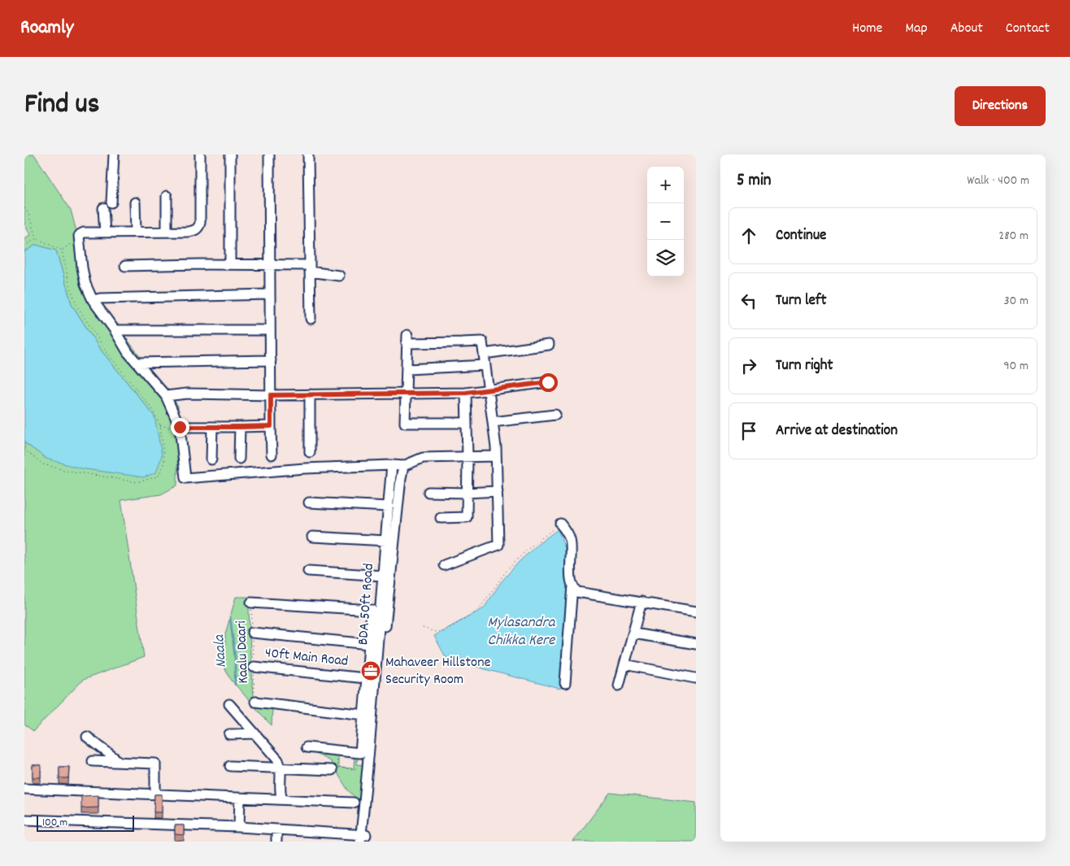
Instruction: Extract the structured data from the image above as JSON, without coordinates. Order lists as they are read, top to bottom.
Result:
{
  "streets": {
    "street": ["BDA 50ft Road", "40ft Main Road"],
    "path": ["Kaalu Daari"]
  },
  "crossings": [
    ["BDA 50ft Road", "40ft Main Road"],
    ["Kaalu Daari", "40ft Main Road"]
  ],
  "water": ["Mylasandra Chikka Kere", "Naala"],
  "places": {
    "office": ["Mahaveer Hillstone Security Room"]
  },
  "scale_bar": "100 m",
  "page": {
    "header": "Roamly",
    "nav": [
      "Home",
      "Map",
      "About",
      "Contact"
    ],
    "title": "Find us",
    "buttons": "Directions",
    "heading": ["5 min", "Walk · 400 m"],
    "map_buttons": ["+", "−"],
    "list": [
      ["Continue", "280 m"],
      ["Turn left", "30 m"],
      ["Turn right", "90 m"],
      "Arrive at destination"
    ],
    "scale": "100 m"
  }
}
